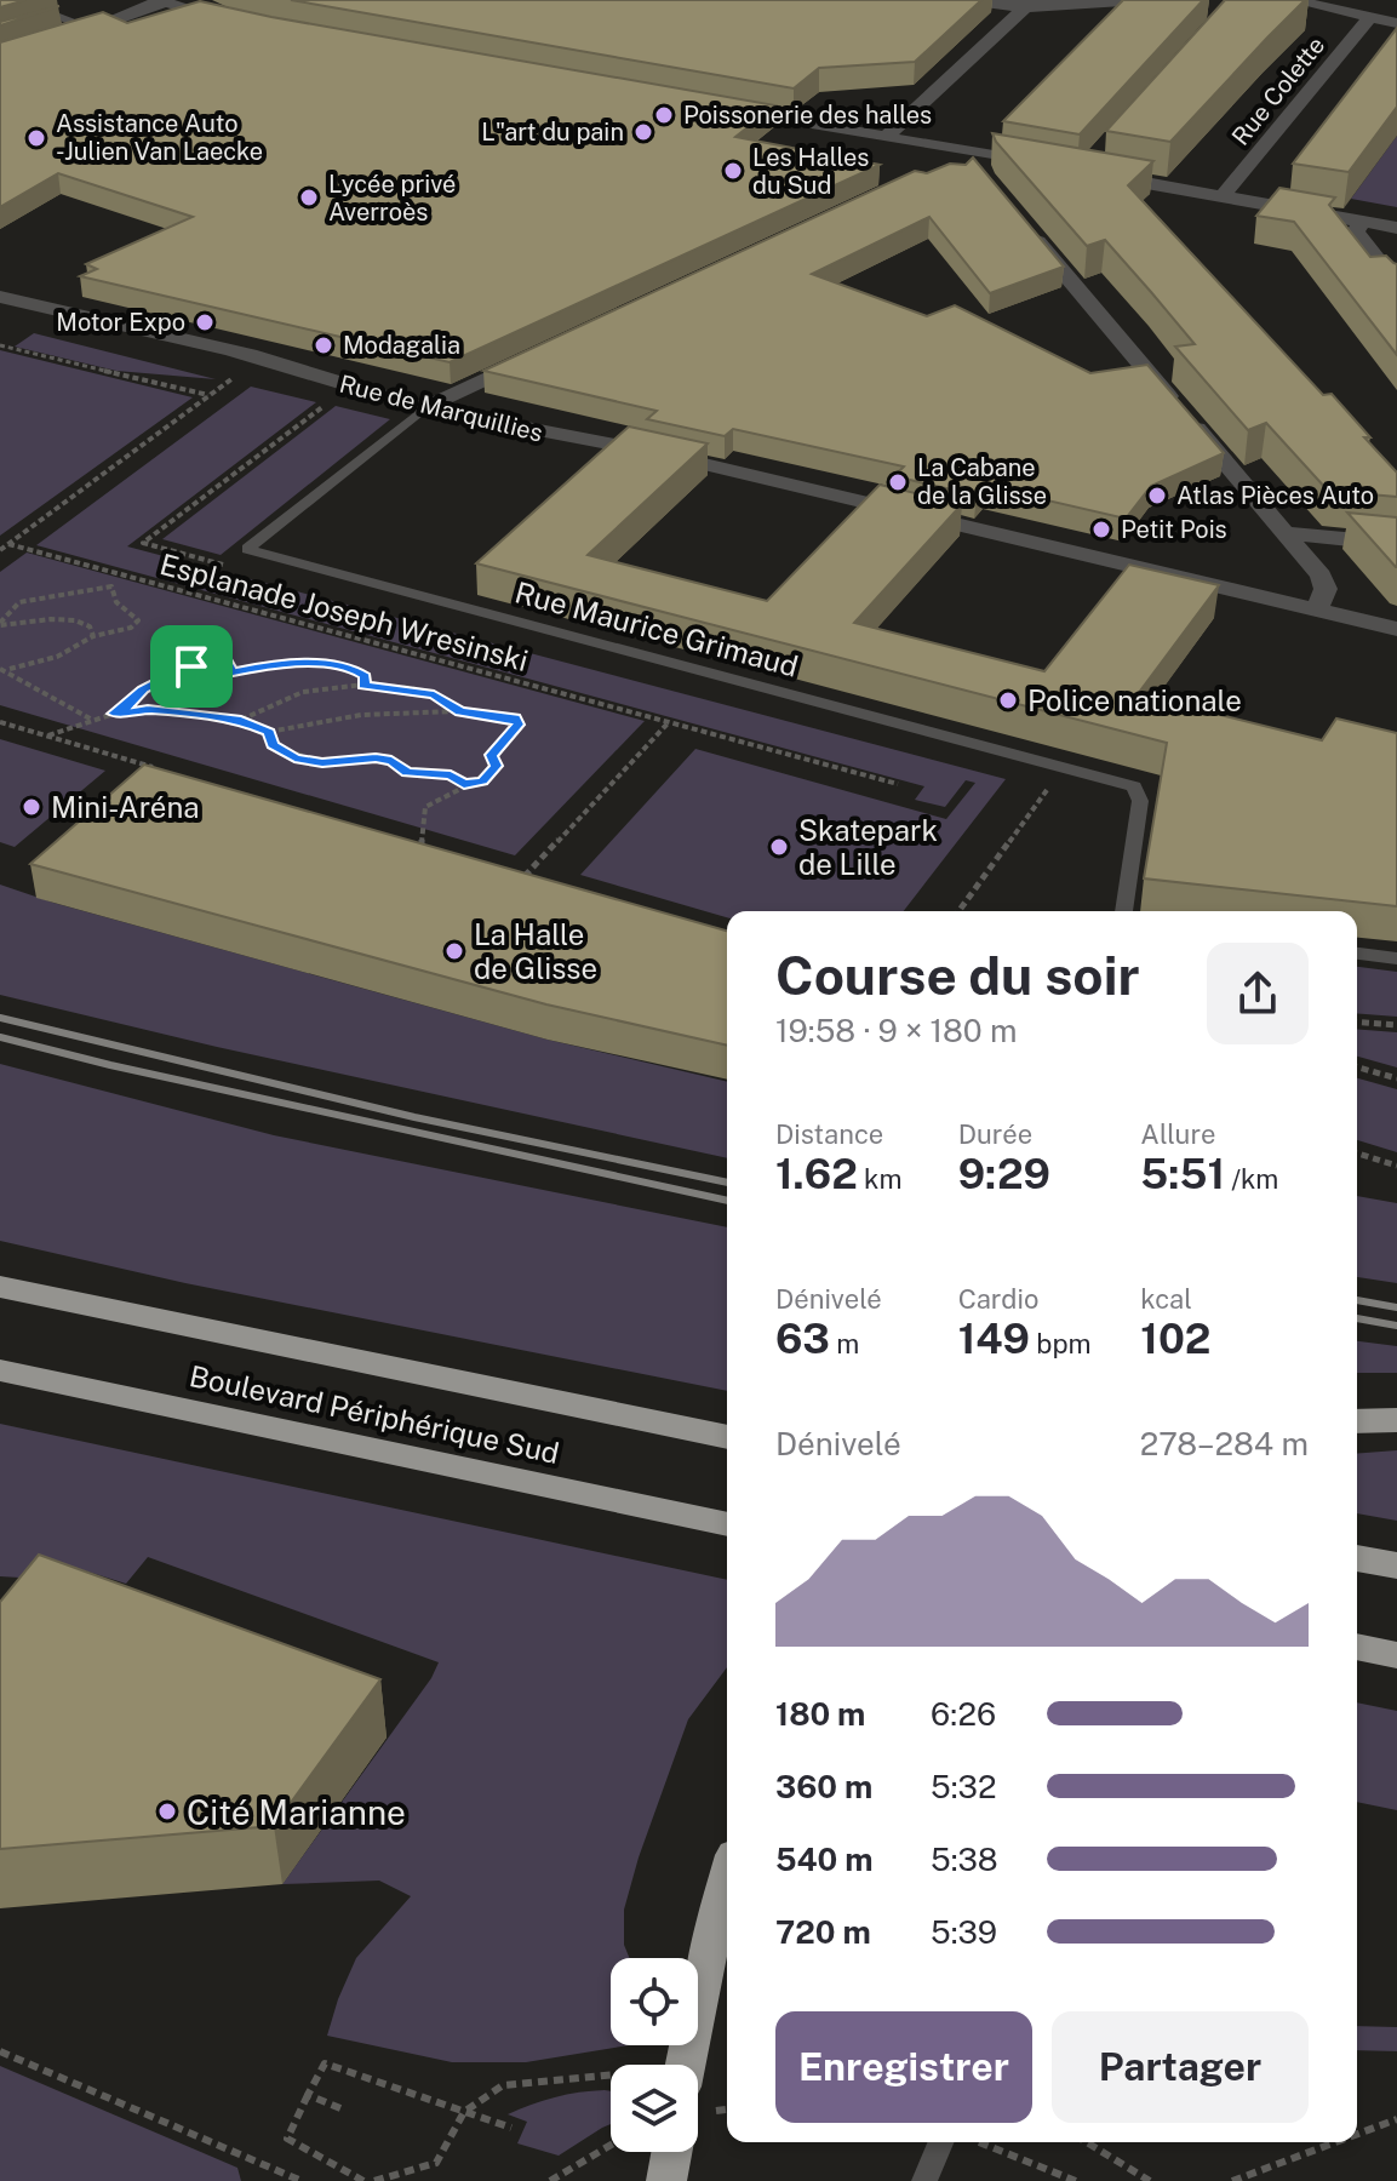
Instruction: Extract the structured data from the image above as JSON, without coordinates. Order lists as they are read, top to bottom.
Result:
{
  "streets": {
    "highway": ["Boulevard Périphérique Sud"],
    "street": ["Rue Colette", "Rue de Marquillies"],
    "lane": ["Rue Maurice Grimaud"],
    "path": ["Esplanade Joseph Wresinski"]
  },
  "crossings": [
    ["Rue de Marquillies", "Rue Maurice Grimaud"]
  ],
  "places": [
    "Poissonerie des halles",
    "L\"art du pain",
    "Assistance Auto -Julien Van Laecke",
    "Les Halles du Sud",
    "Lycée privé Averroès",
    "Motor Expo",
    "Modagalia",
    "La Cabane de la Glisse",
    "Atlas Pièces Auto",
    "Petit Pois",
    "Police nationale",
    "Mini-Aréna",
    "Skatepark de Lille",
    "La Halle de Glisse",
    "Cité Marianne"
  ],
  "page": {
    "heading": ["Course du soir", "19:58 · 9 × 180 m"],
    "stats": [
      ["Distance", "1.62 km"],
      ["Durée", "9:29"],
      ["Allure", "5:51 /km"],
      ["Dénivelé", "63 m"],
      ["Cardio", "149 bpm"],
      ["kcal", "102"]
    ],
    "chart": ["Dénivelé", "278–284 m"],
    "list": [
      {
        "name": "180 m",
        "note": "6:26"
      },
      {
        "name": "360 m",
        "note": "5:32"
      },
      {
        "name": "540 m",
        "note": "5:38"
      },
      {
        "name": "720 m",
        "note": "5:39"
      }
    ],
    "buttons": ["Enregistrer", "Partager"]
  }
}
